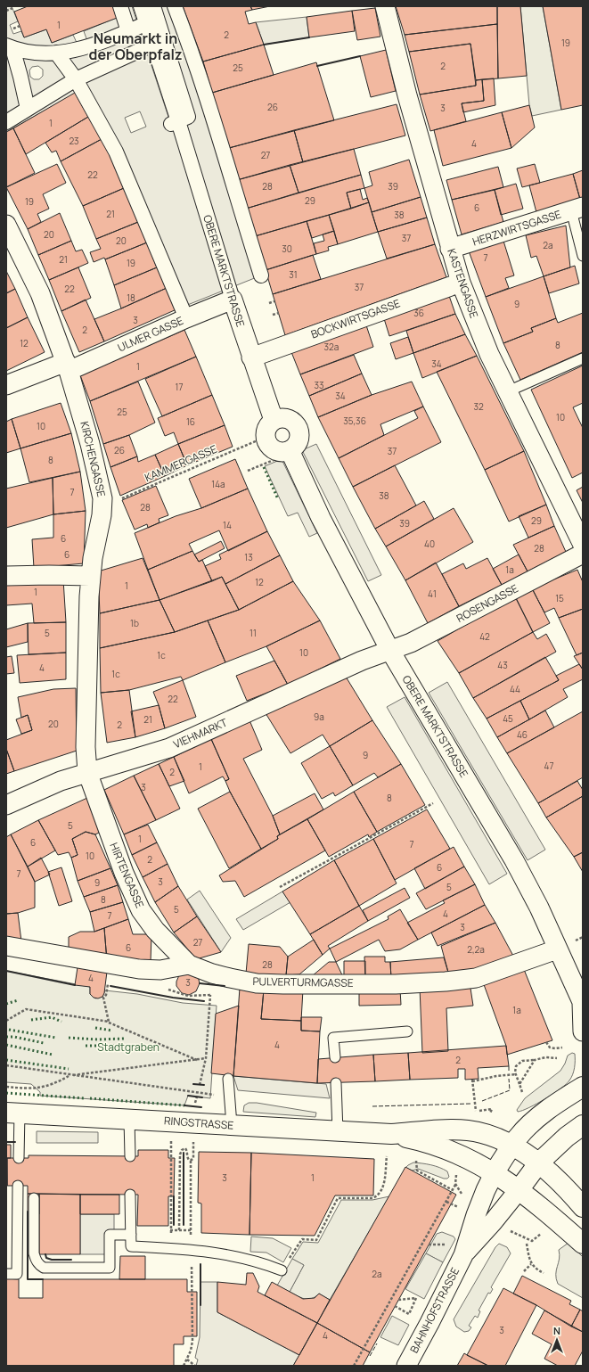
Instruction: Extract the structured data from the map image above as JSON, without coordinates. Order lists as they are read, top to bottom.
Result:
{
  "streets": {
    "main road": ["RINGSTRASSE"],
    "street": [
      "HERZWIRTSGASSE",
      "OBERE MARKTSTRASSE",
      "KASTENGASSE",
      "BOCKWIRTSGASSE",
      "ULMER GASSE",
      "KIRCHENGASSE",
      "ROSENGASSE",
      "VIEHMARKT",
      "HIRTENGASSE",
      "PULVERTURMGASSE",
      "BAHNHOFSTRASSE"
    ],
    "path": ["KAMMERGASSE"]
  },
  "crossings": [
    ["HERZWIRTSGASSE", "KASTENGASSE"],
    ["OBERE MARKTSTRASSE", "BOCKWIRTSGASSE"],
    ["OBERE MARKTSTRASSE", "ULMER GASSE"],
    ["OBERE MARKTSTRASSE", "KAMMERGASSE"],
    ["OBERE MARKTSTRASSE", "ROSENGASSE"],
    ["OBERE MARKTSTRASSE", "VIEHMARKT"],
    ["OBERE MARKTSTRASSE", "PULVERTURMGASSE"],
    ["KASTENGASSE", "BOCKWIRTSGASSE"],
    ["ULMER GASSE", "KIRCHENGASSE"],
    ["KIRCHENGASSE", "KAMMERGASSE"],
    ["KIRCHENGASSE", "VIEHMARKT"],
    ["KIRCHENGASSE", "HIRTENGASSE"],
    ["ROSENGASSE", "VIEHMARKT"],
    ["VIEHMARKT", "HIRTENGASSE"],
    ["HIRTENGASSE", "PULVERTURMGASSE"],
    ["RINGSTRASSE", "BAHNHOFSTRASSE"]
  ],
  "districts": ["Neumarkt in der Oberpfalz"],
  "parks": ["Stadtgraben"],
  "house_numbers": [
    "1",
    "2",
    "19",
    "2",
    "25",
    "26",
    "3",
    "1",
    "23",
    "4",
    "27",
    "22",
    "28",
    "39",
    "29",
    "19",
    "6",
    "21",
    "38",
    "20",
    "37",
    "20",
    "2a",
    "30",
    "7",
    "21",
    "19",
    "31",
    "37",
    "22",
    "18",
    "9",
    "36",
    "3",
    "2",
    "12",
    "8",
    "32a",
    "34",
    "1",
    "33",
    "17",
    "34",
    "32",
    "25",
    "10",
    "35,36",
    "16",
    "10",
    "26",
    "37",
    "8",
    "14a",
    "7",
    "38",
    "28",
    "29",
    "39",
    "14",
    "6",
    "40",
    "28",
    "6",
    "13",
    "1a",
    "12",
    "1",
    "1",
    "41",
    "15",
    "1b",
    "5",
    "11",
    "42",
    "10",
    "1c",
    "43",
    "4",
    "1c",
    "44",
    "22",
    "9a",
    "45",
    "21",
    "20",
    "2",
    "46",
    "9",
    "47",
    "1",
    "2",
    "3",
    "8",
    "5",
    "1",
    "6",
    "7",
    "10",
    "2",
    "6",
    "7",
    "3",
    "9",
    "5",
    "8",
    "5",
    "4",
    "7",
    "3",
    "27",
    "6",
    "2,2a",
    "28",
    "4",
    "3",
    "1a",
    "4",
    "2",
    "3",
    "1",
    "2a",
    "3",
    "4"
  ],
  "north": "top"
}
